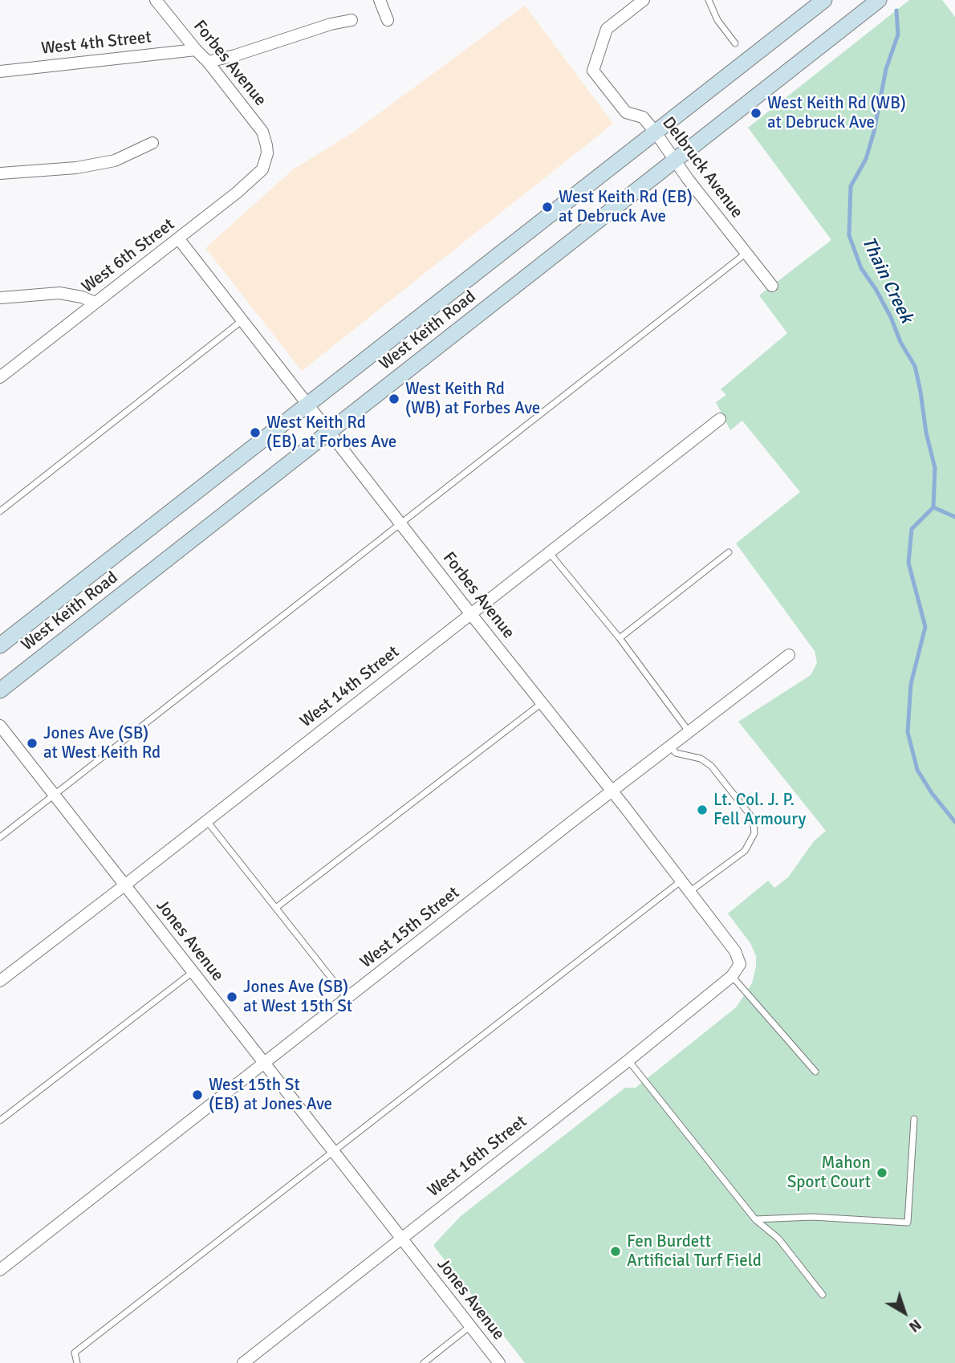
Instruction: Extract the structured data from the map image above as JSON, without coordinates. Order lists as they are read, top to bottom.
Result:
{
  "streets": {
    "main road": ["West Keith Road"],
    "street": [
      "West 4th Street",
      "Forbes Avenue",
      "Delbruck Avenue",
      "West 6th Street",
      "West 14th Street",
      "West 15th Street",
      "Jones Avenue",
      "West 16th Street"
    ]
  },
  "crossings": [
    ["West 4th Street", "Forbes Avenue"],
    ["Forbes Avenue", "West 6th Street"],
    ["Forbes Avenue", "West Keith Road"],
    ["Forbes Avenue", "West 14th Street"],
    ["Forbes Avenue", "West 15th Street"],
    ["Forbes Avenue", "West 16th Street"],
    ["Delbruck Avenue", "West Keith Road"],
    ["West 14th Street", "Jones Avenue"],
    ["West 15th Street", "Jones Avenue"],
    ["Jones Avenue", "West 16th Street"]
  ],
  "water": ["Thain Creek"],
  "places": [
    "West Keith Rd (WB) at Debruck Ave",
    "West Keith Rd (EB) at Debruck Ave",
    "West Keith Rd (WB) at Forbes Ave",
    "West Keith Rd (EB) at Forbes Ave",
    "Jones Ave (SB) at West Keith Rd",
    "Lt. Col. J. P. Fell Armoury",
    "Jones Ave (SB) at West 15th St",
    "West 15th St (EB) at Jones Ave",
    "Mahon Sport Court",
    "Fen Burdett Artificial Turf Field"
  ],
  "north": "bottom right"
}
